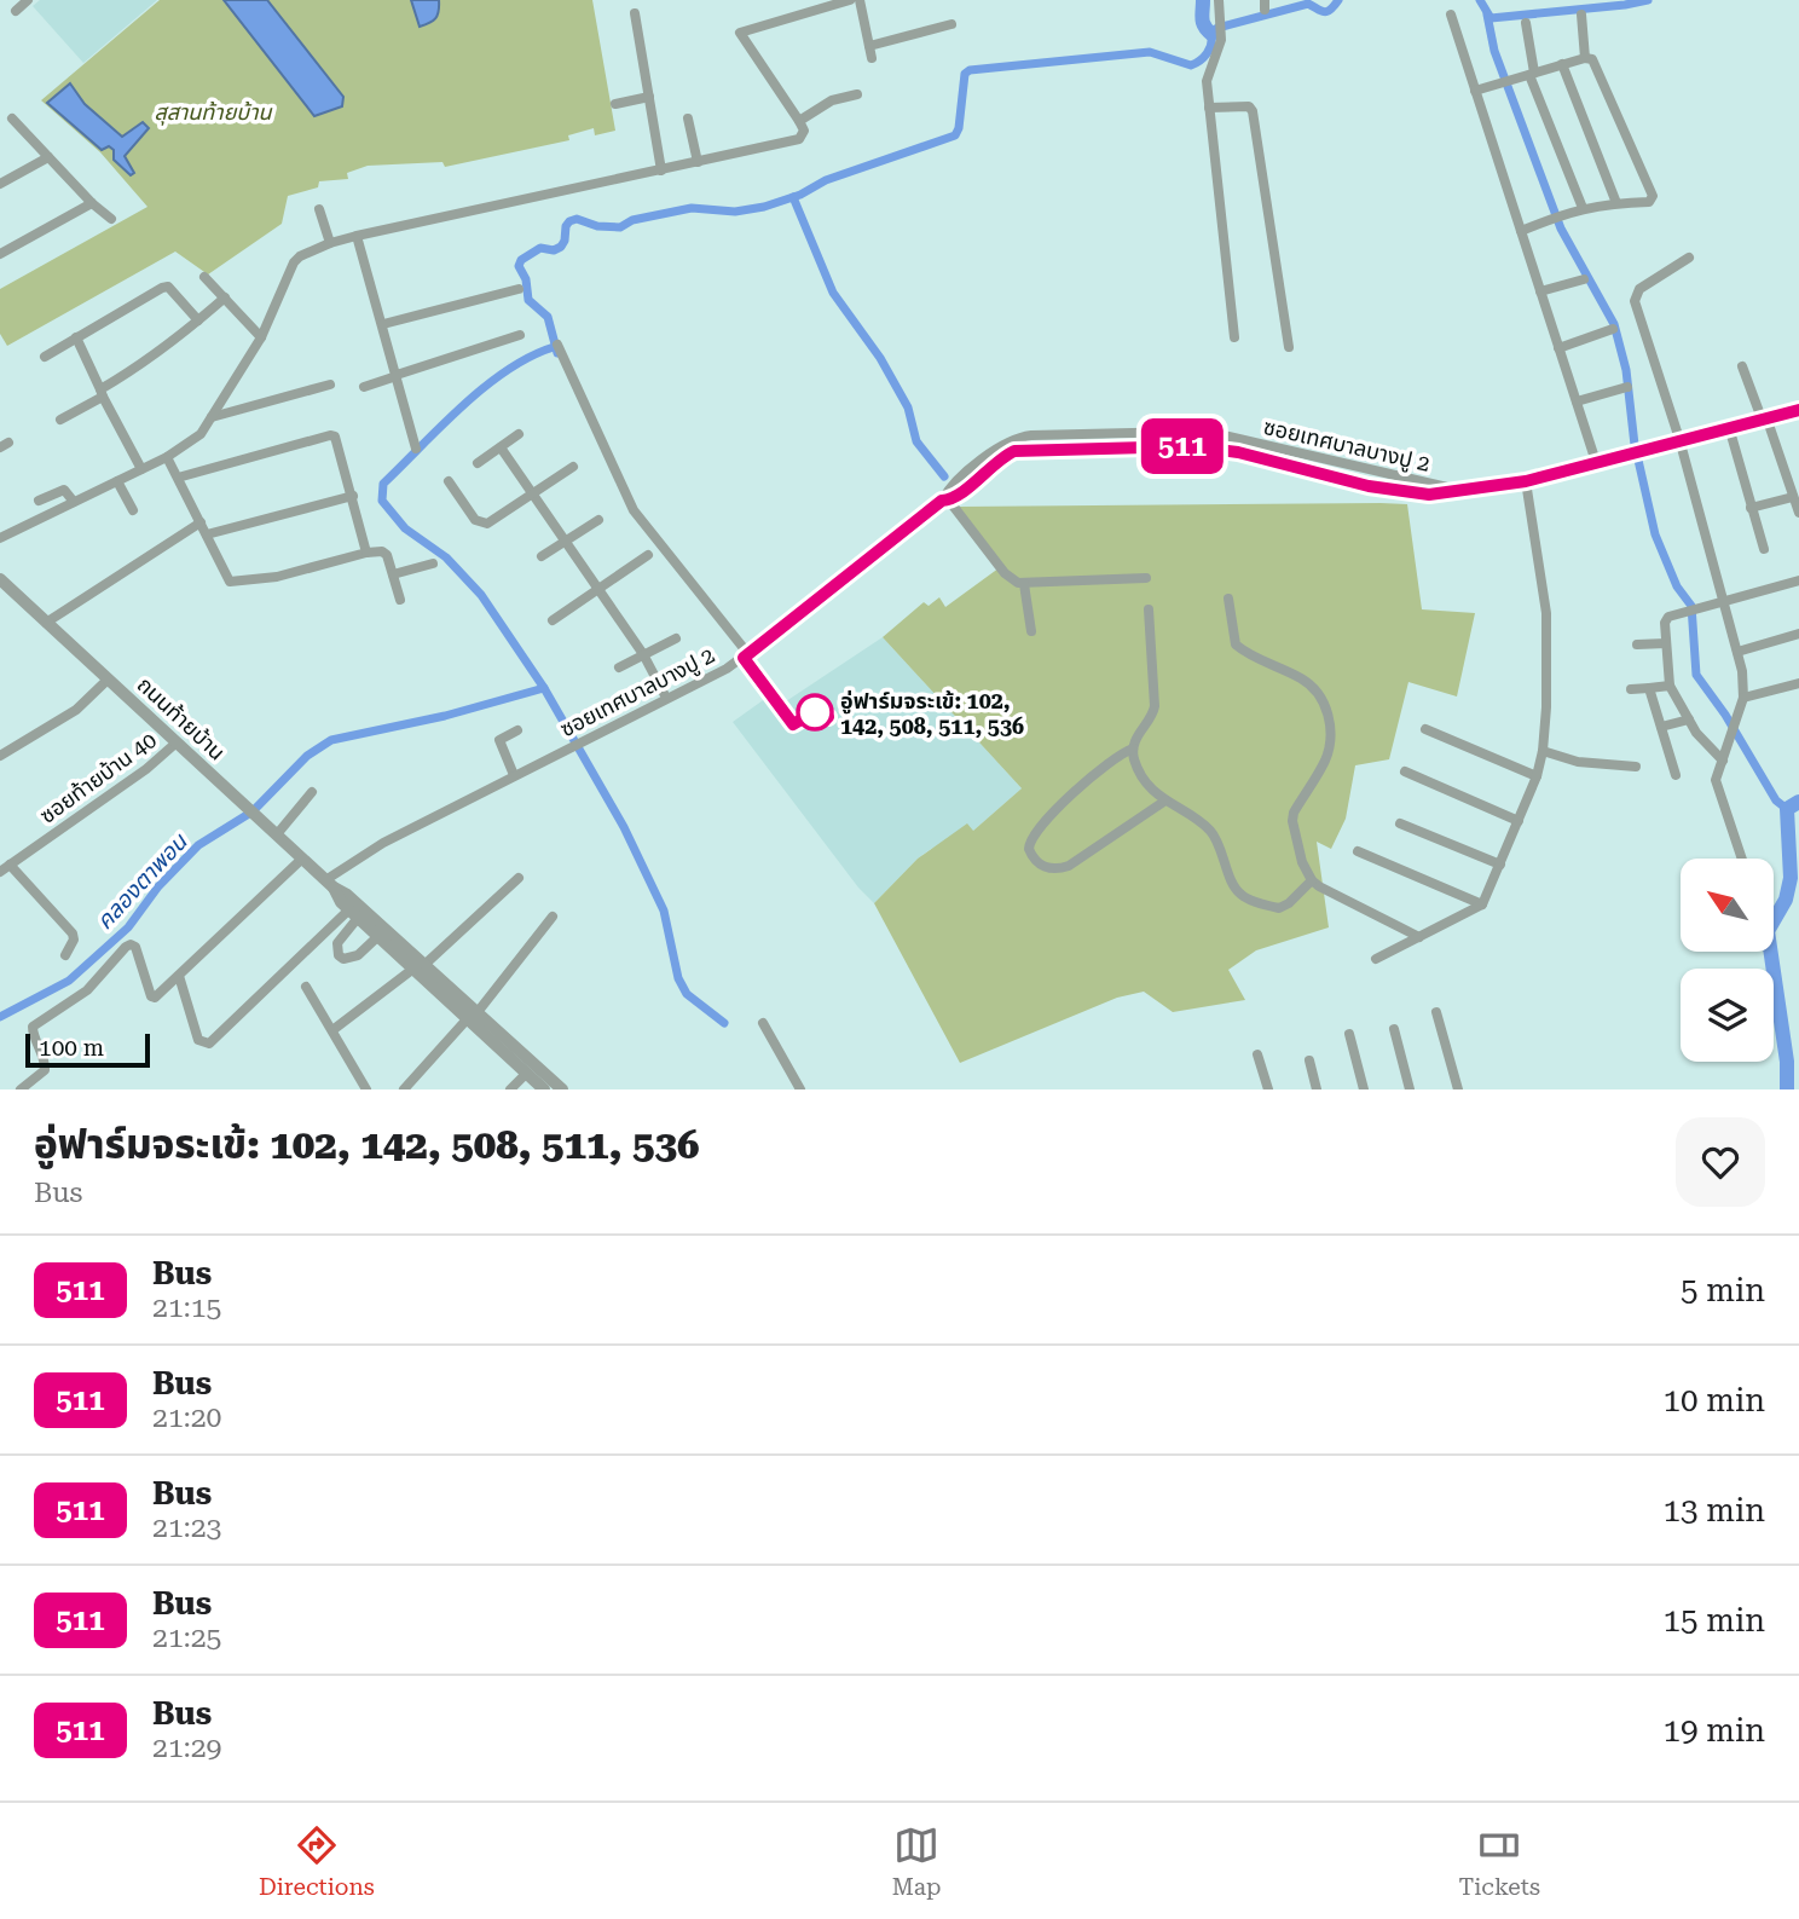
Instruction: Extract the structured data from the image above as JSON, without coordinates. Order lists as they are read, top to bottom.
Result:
{
  "streets": {
    "street": ["ซอยเทศบาลบางปู 2", "ถนนท้ายบ้าน", "ซอยท้ายบ้าน 40"]
  },
  "crossings": [
    ["ซอยเทศบาลบางปู 2", "ถนนท้ายบ้าน"],
    ["ถนนท้ายบ้าน", "ซอยท้ายบ้าน 40"]
  ],
  "water": ["คลองตาพอน"],
  "parks": ["สุสานท้ายบ้าน"],
  "places": ["อู่ฟาร์มจระเข้: 102, 142, 508, 511, 536"],
  "lines": ["bus line 511"],
  "scale_bar": "100 m",
  "north": "top left",
  "page": {
    "on_map": "511",
    "scale": "100 m",
    "heading": ["อู่ฟาร์มจระเข้: 102, 142, 508, 511, 536", "Bus"],
    "list": [
      {
        "mark": "511",
        "name": "Bus",
        "note": "21:15",
        "value": "5 min"
      },
      {
        "mark": "511",
        "name": "Bus",
        "note": "21:20",
        "value": "10 min"
      },
      {
        "mark": "511",
        "name": "Bus",
        "note": "21:23",
        "value": "13 min"
      },
      {
        "mark": "511",
        "name": "Bus",
        "note": "21:25",
        "value": "15 min"
      },
      {
        "mark": "511",
        "name": "Bus",
        "note": "21:29",
        "value": "19 min"
      }
    ],
    "tabs": ["Directions", "Map", "Tickets"]
  }
}
